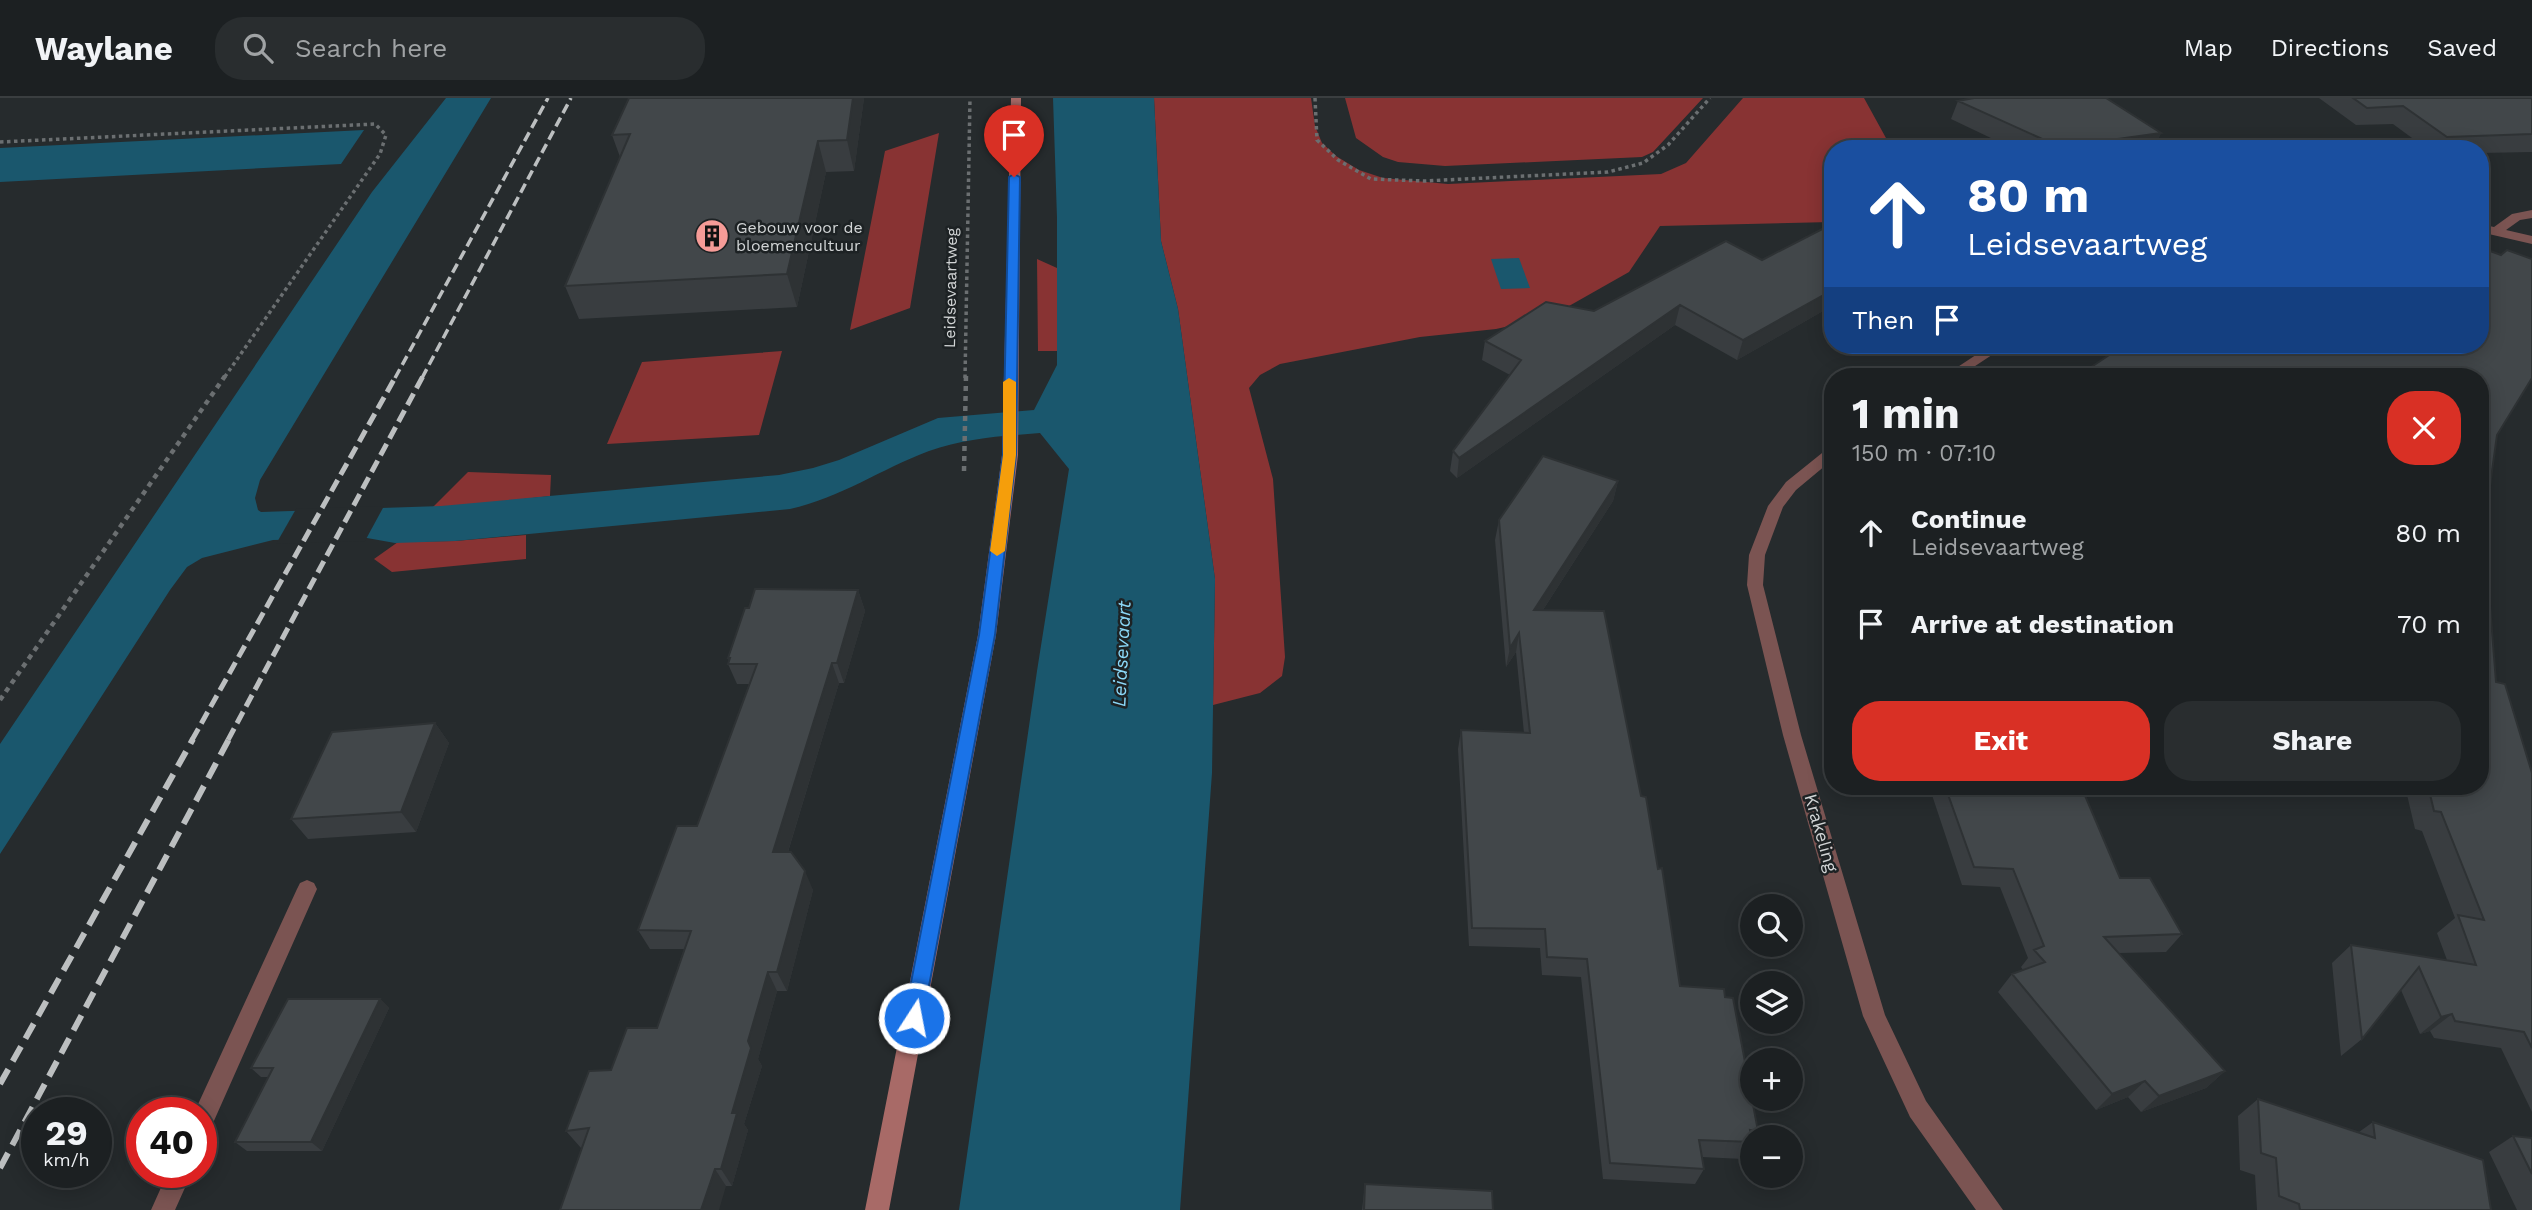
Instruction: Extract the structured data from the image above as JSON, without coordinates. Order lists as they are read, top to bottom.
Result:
{
  "streets": {
    "street": ["Krakeling"],
    "path": ["Leidsevaartweg"]
  },
  "water": ["Leidsevaart"],
  "places": {
    "building": ["Gebouw voor de bloemencultuur"]
  },
  "page": {
    "header": "Waylane",
    "search": "Search here",
    "nav": ["Map", "Directions", "Saved"],
    "turn": ["80 m", "Leidsevaartweg"],
    "then": "Then",
    "heading": ["1 min", "150 m · 07:10"],
    "list": [
      {
        "name": "Continue",
        "note": "Leidsevaartweg",
        "value": "80 m"
      },
      {
        "name": "Arrive at destination",
        "value": "70 m"
      }
    ],
    "buttons": ["Exit", "Share"],
    "map_buttons": ["+", "−"],
    "speed": "29 km/h",
    "limit": "40"
  }
}
